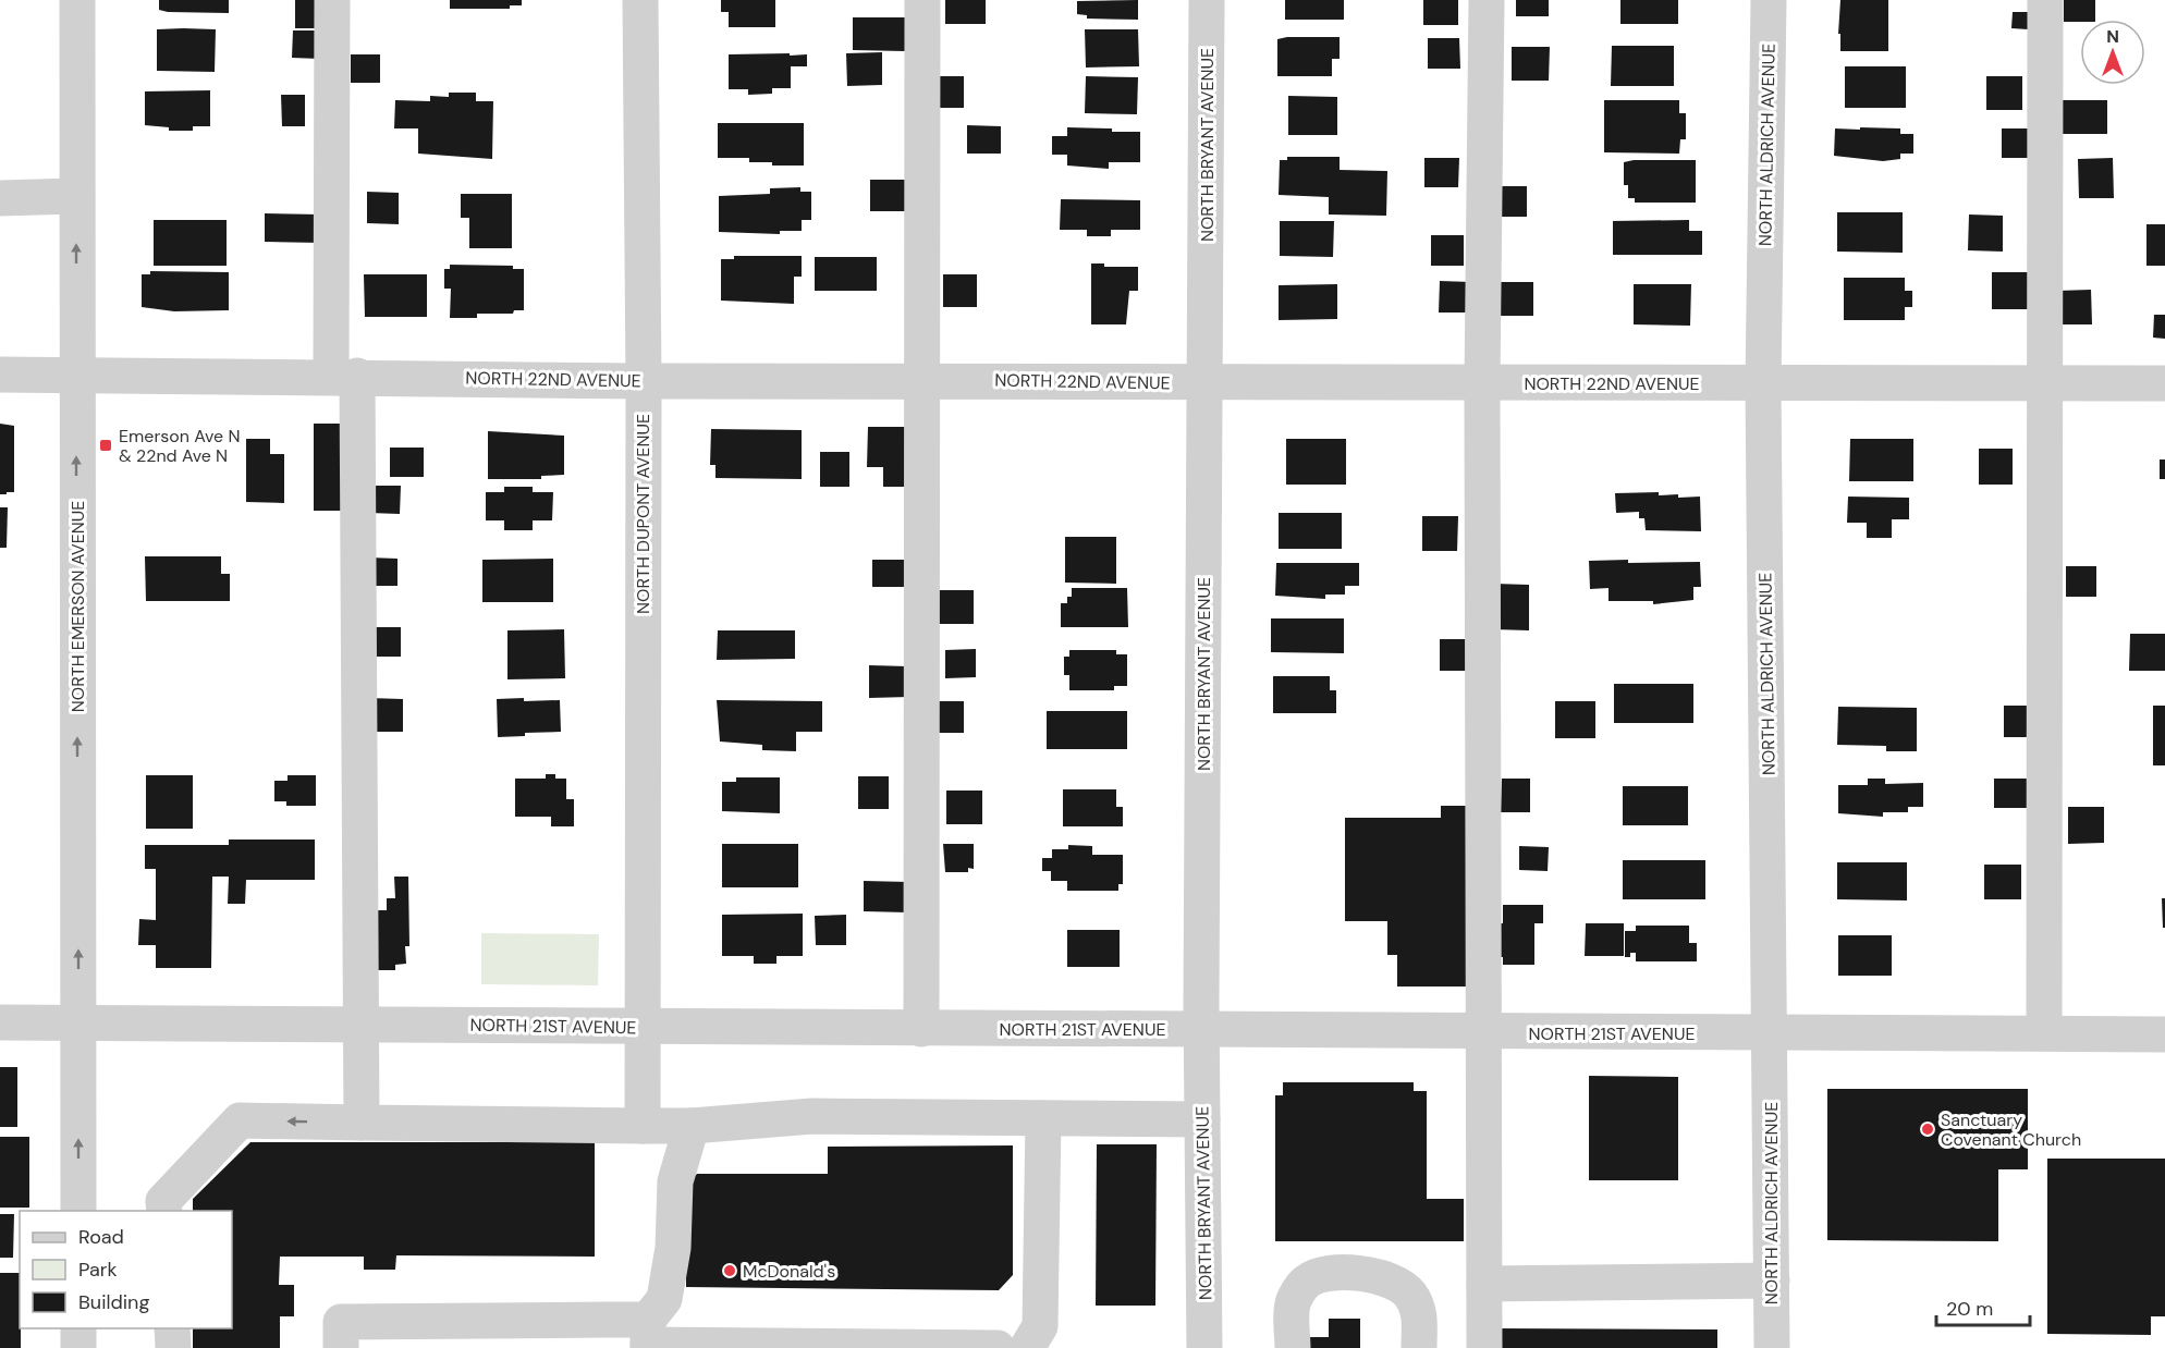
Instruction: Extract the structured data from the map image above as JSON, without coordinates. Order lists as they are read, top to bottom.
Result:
{
  "streets": {
    "street": [
      "NORTH BRYANT AVENUE",
      "NORTH ALDRICH AVENUE",
      "NORTH 22ND AVENUE",
      "NORTH DUPONT AVENUE",
      "NORTH EMERSON AVENUE",
      "NORTH 21ST AVENUE"
    ]
  },
  "crossings": [
    ["NORTH BRYANT AVENUE", "NORTH 22ND AVENUE"],
    ["NORTH BRYANT AVENUE", "NORTH 21ST AVENUE"],
    ["NORTH ALDRICH AVENUE", "NORTH 22ND AVENUE"],
    ["NORTH ALDRICH AVENUE", "NORTH 21ST AVENUE"],
    ["NORTH 22ND AVENUE", "NORTH DUPONT AVENUE"],
    ["NORTH 22ND AVENUE", "NORTH EMERSON AVENUE"],
    ["NORTH DUPONT AVENUE", "NORTH 21ST AVENUE"],
    ["NORTH EMERSON AVENUE", "NORTH 21ST AVENUE"]
  ],
  "places": {
    "transit": ["Emerson Ave N & 22nd Ave N"],
    "other": ["Sanctuary Covenant Church", "McDonald's"]
  },
  "legend": ["Road", "Park", "Building"],
  "scale_bar": "20 m",
  "north": "top"
}
